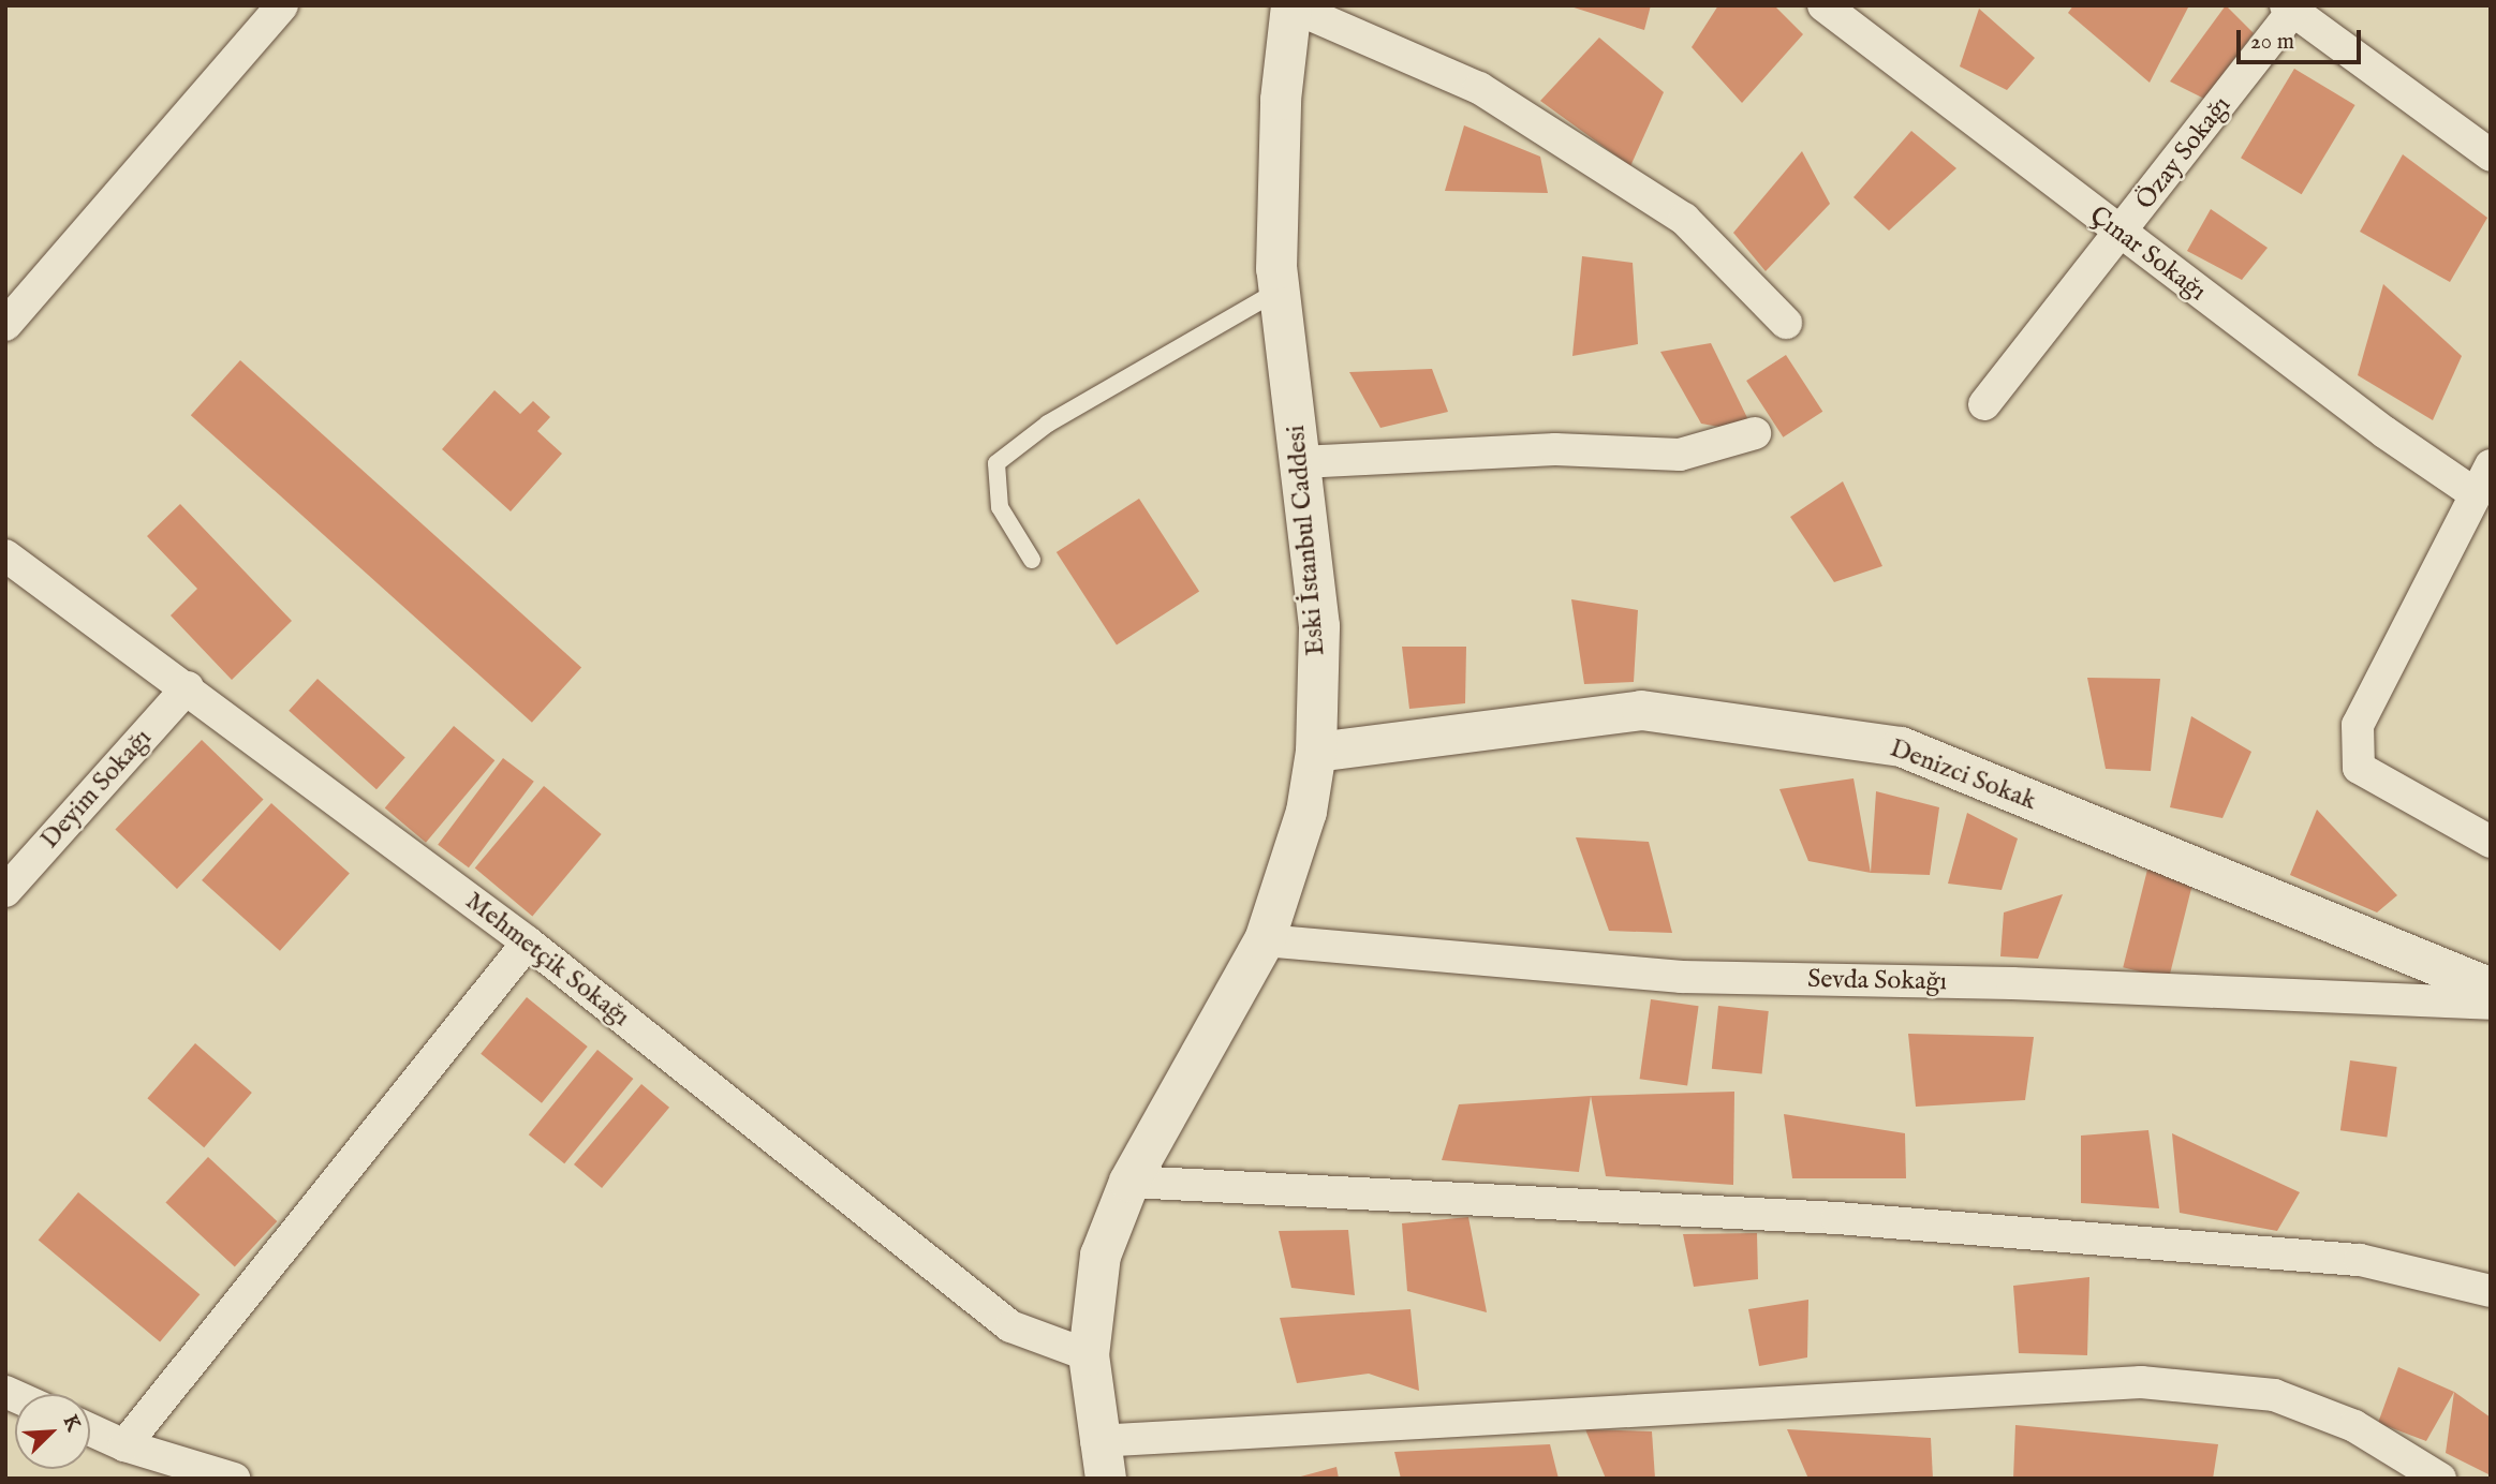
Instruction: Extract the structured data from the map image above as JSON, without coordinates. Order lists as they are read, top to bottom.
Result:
{
  "streets": {
    "main road": ["Eski İstanbul Caddesi"],
    "street": [
      "Özay Sokağı",
      "Çınar Sokağı",
      "Denizci Sokak",
      "Deyim Sokağı",
      "Mehmetçik Sokağı",
      "Sevda Sokağı"
    ]
  },
  "crossings": [
    ["Özay Sokağı", "Çınar Sokağı"],
    ["Eski İstanbul Caddesi", "Denizci Sokak"],
    ["Eski İstanbul Caddesi", "Mehmetçik Sokağı"],
    ["Eski İstanbul Caddesi", "Sevda Sokağı"],
    ["Deyim Sokağı", "Mehmetçik Sokağı"]
  ],
  "scale_bar": "20 m",
  "north": "top right"
}
